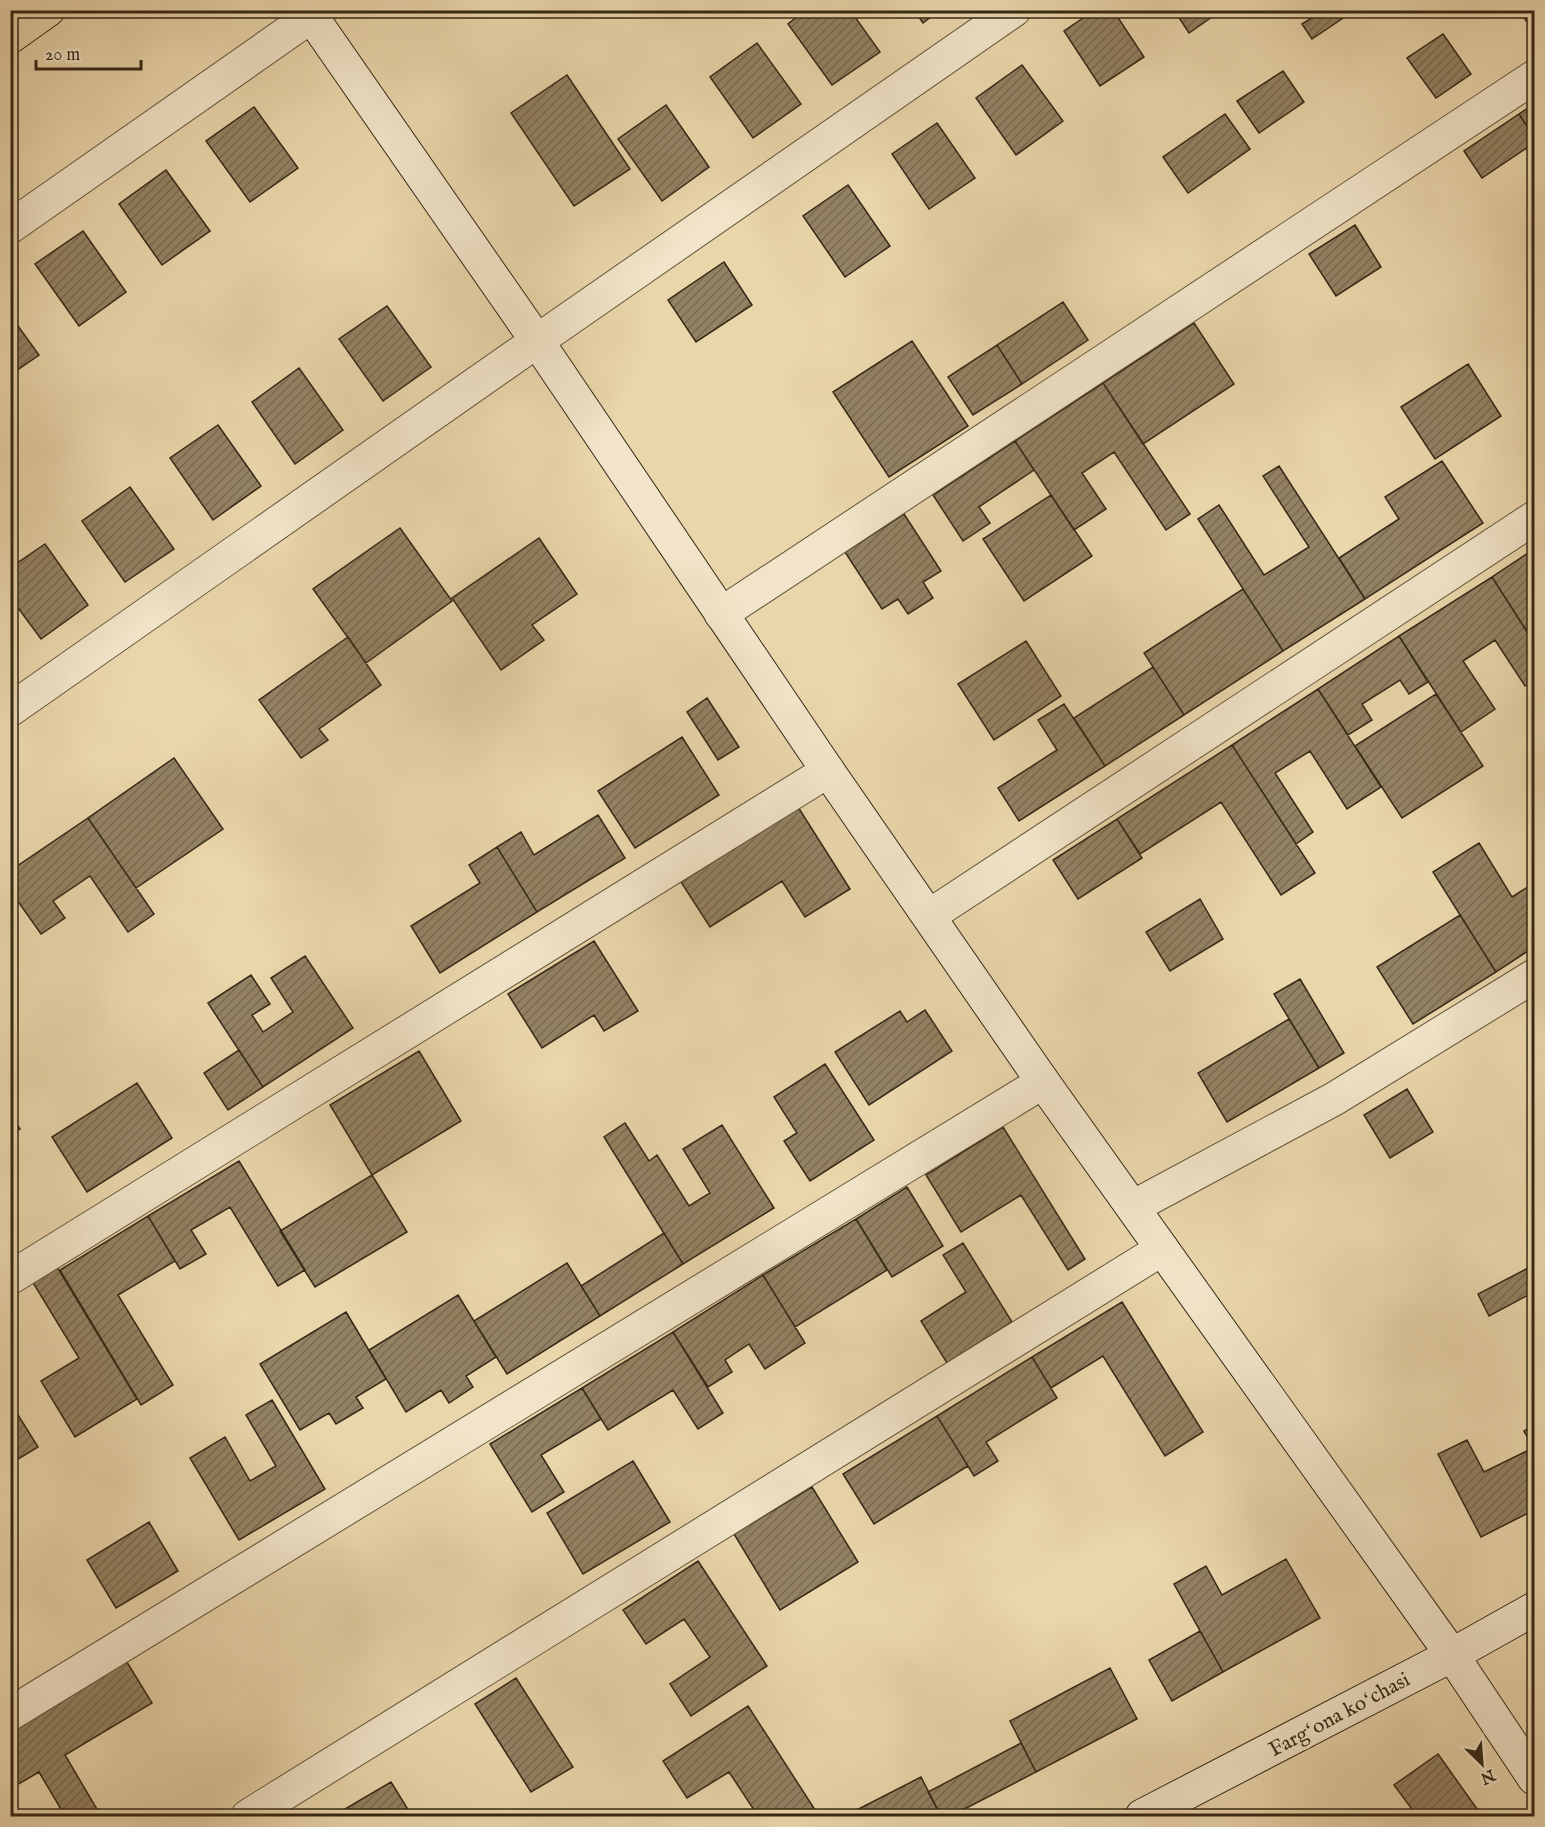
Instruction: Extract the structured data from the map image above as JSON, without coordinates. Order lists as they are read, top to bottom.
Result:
{
  "streets": {
    "street": ["Fargʻona koʻchasi"]
  },
  "scale_bar": "20 m",
  "north": "bottom right"
}
